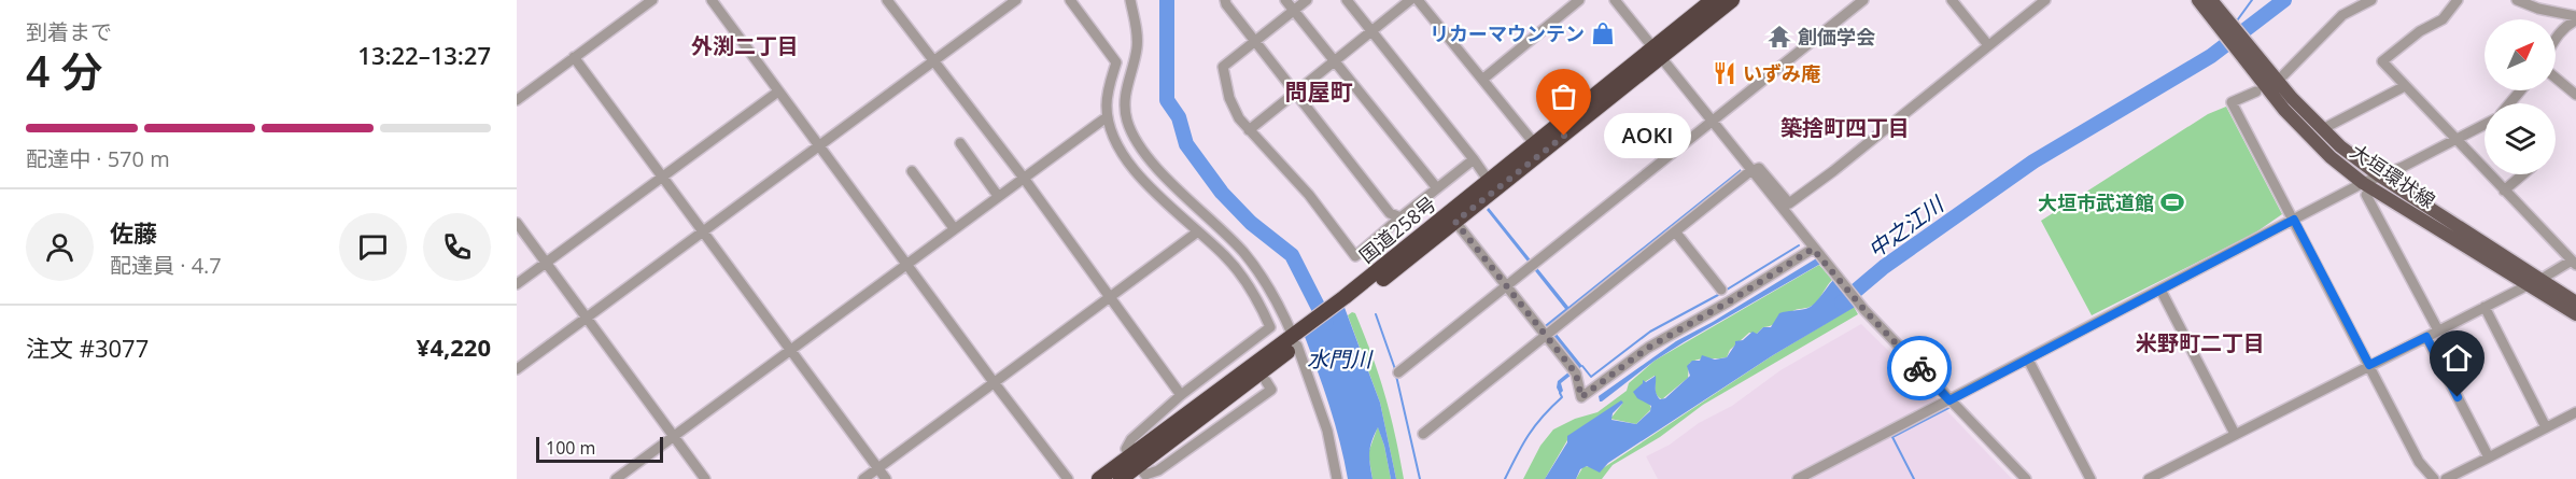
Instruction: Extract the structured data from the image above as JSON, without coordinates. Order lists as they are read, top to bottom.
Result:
{
  "streets": {
    "highway": ["国道258号"],
    "main road": ["大垣環状線"]
  },
  "districts": [
    "外渕二丁目",
    "問屋町",
    "築捨町四丁目",
    "米野町二丁目"
  ],
  "water": ["中之江川", "水門川"],
  "places": {
    "shop": ["リカーマウンテン"],
    "temple": ["創価学会"],
    "restaurant": ["いずみ庵"],
    "other": ["AOKI"],
    "sports": ["大垣市武道館"]
  },
  "scale_bar": "100 m",
  "north": "top right",
  "page": {
    "heading": ["4 分", "到着まで", "13:22–13:27"],
    "panel": [
      "佐藤",
      "配達員 · 4.7",
      "注文 #3077",
      "¥4,220"
    ],
    "bar": "配達中 · 570 m",
    "bubble": "AOKI",
    "scale": "100 m"
  }
}
